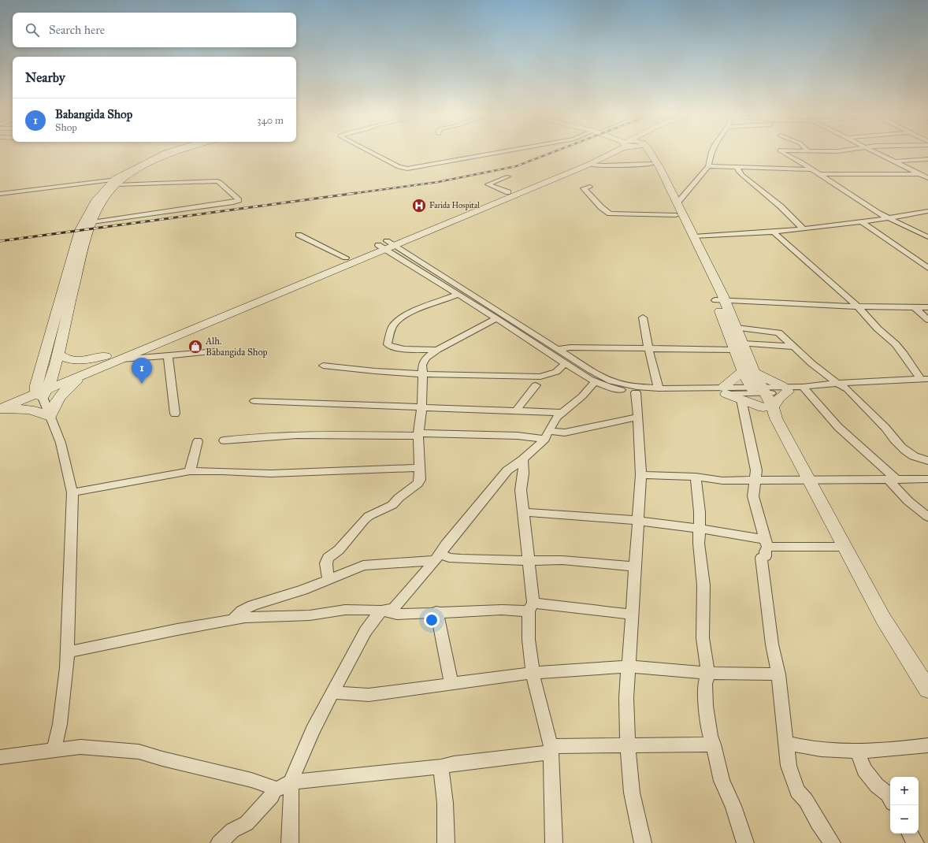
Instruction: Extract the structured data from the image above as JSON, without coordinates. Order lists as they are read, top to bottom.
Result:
{
  "places": {
    "hospital": ["Farida Hospital"],
    "shop": ["Alh. Babangida Shop"]
  },
  "page": {
    "search": "Search here",
    "heading": "Nearby",
    "list": [
      {
        "mark": "1",
        "name": "Babangida Shop",
        "note": "Shop",
        "value": "340 m"
      }
    ],
    "pins": "1",
    "map_buttons": ["+", "−"]
  }
}
